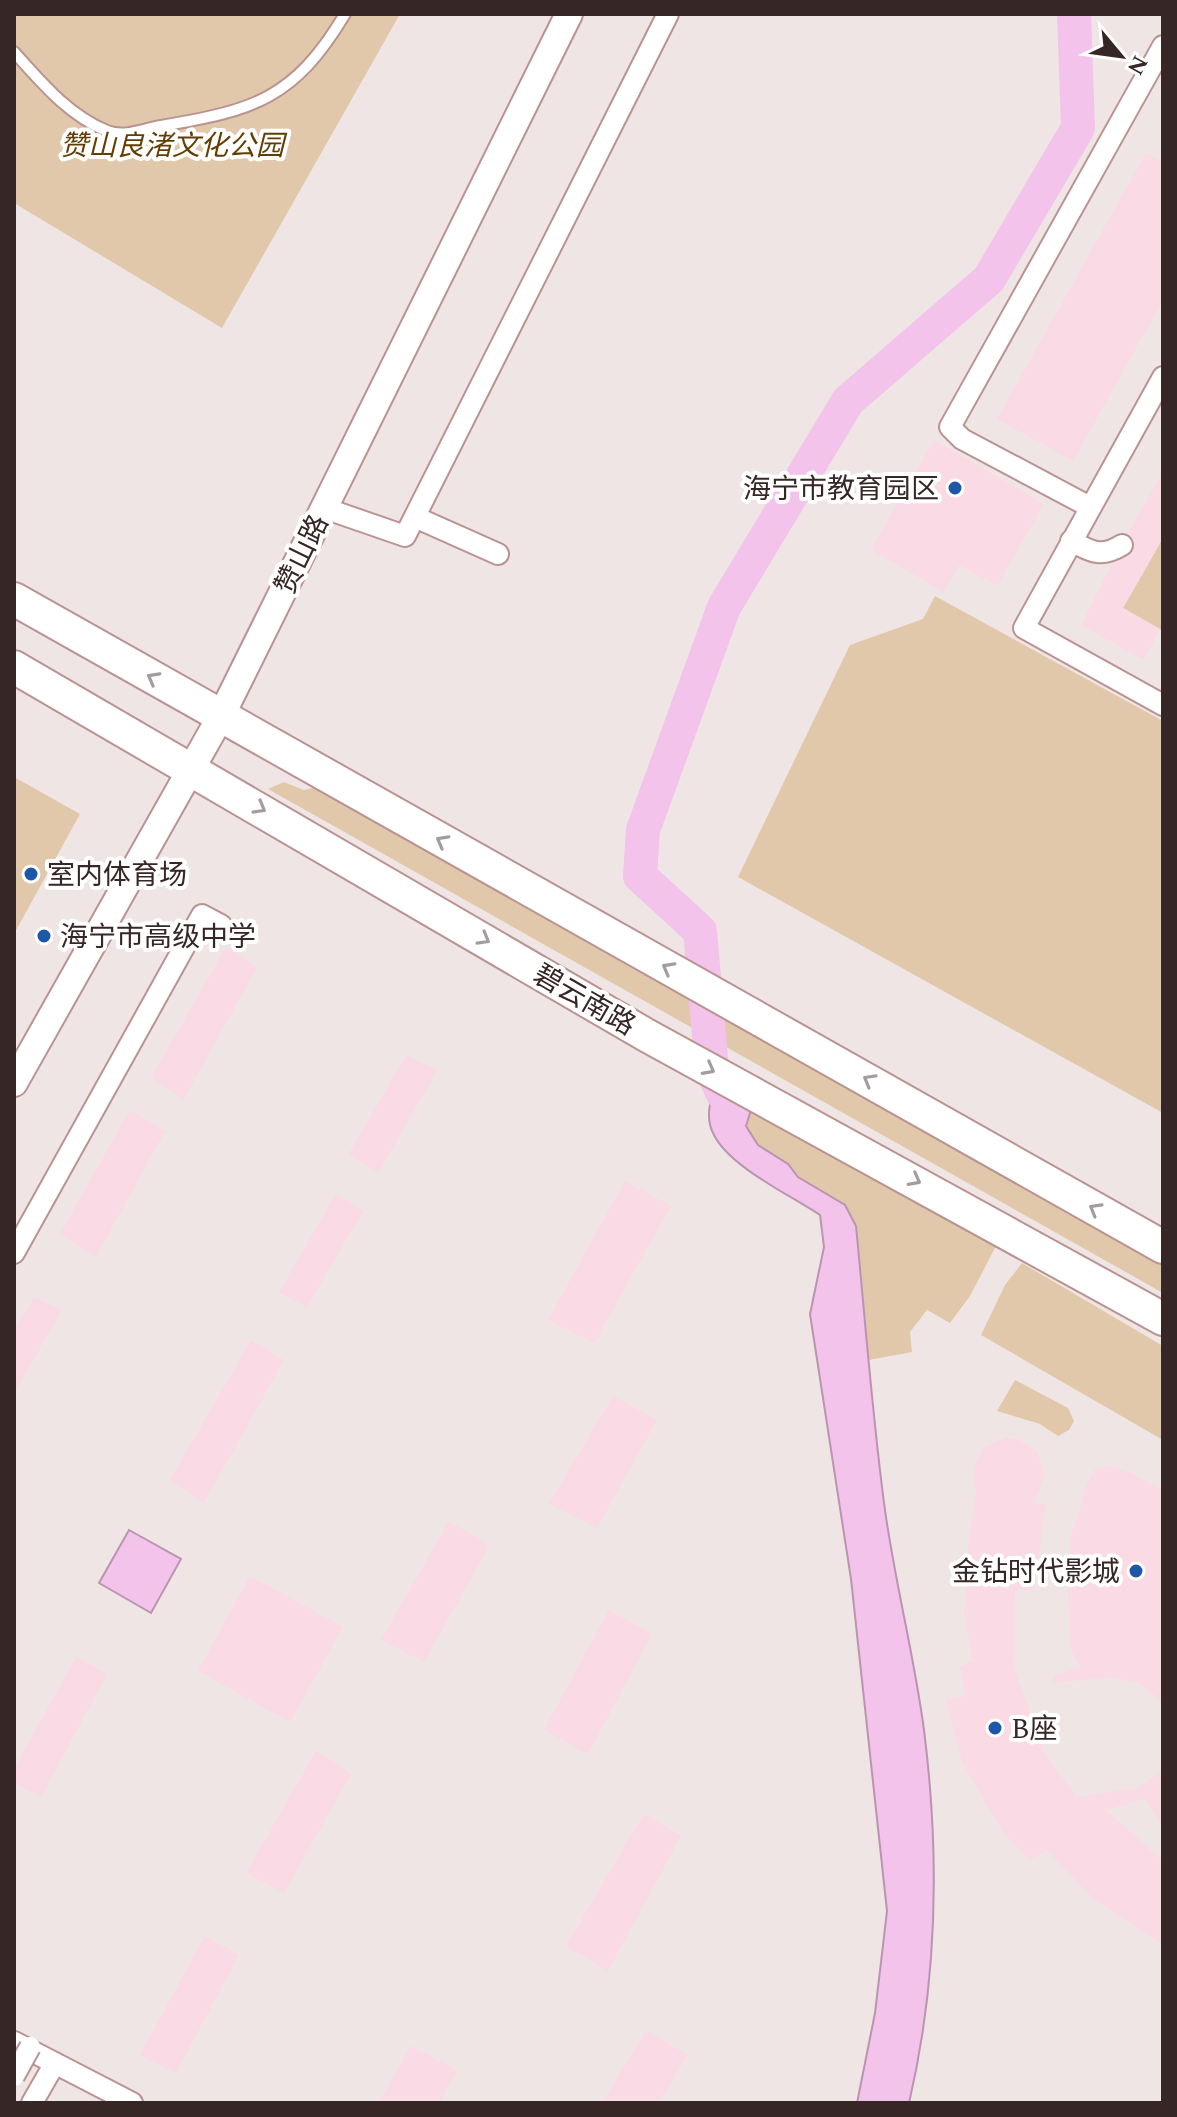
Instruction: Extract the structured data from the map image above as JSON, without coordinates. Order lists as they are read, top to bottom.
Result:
{
  "streets": {
    "main road": ["碧云南路"],
    "street": ["赞山路"]
  },
  "crossings": [
    ["赞山路", "碧云南路"]
  ],
  "parks": ["赞山良渚文化公园"],
  "places": [
    "海宁市教育园区",
    "室内体育场",
    "海宁市高级中学",
    "金钻时代影城",
    "B座"
  ],
  "north": "bottom right"
}
